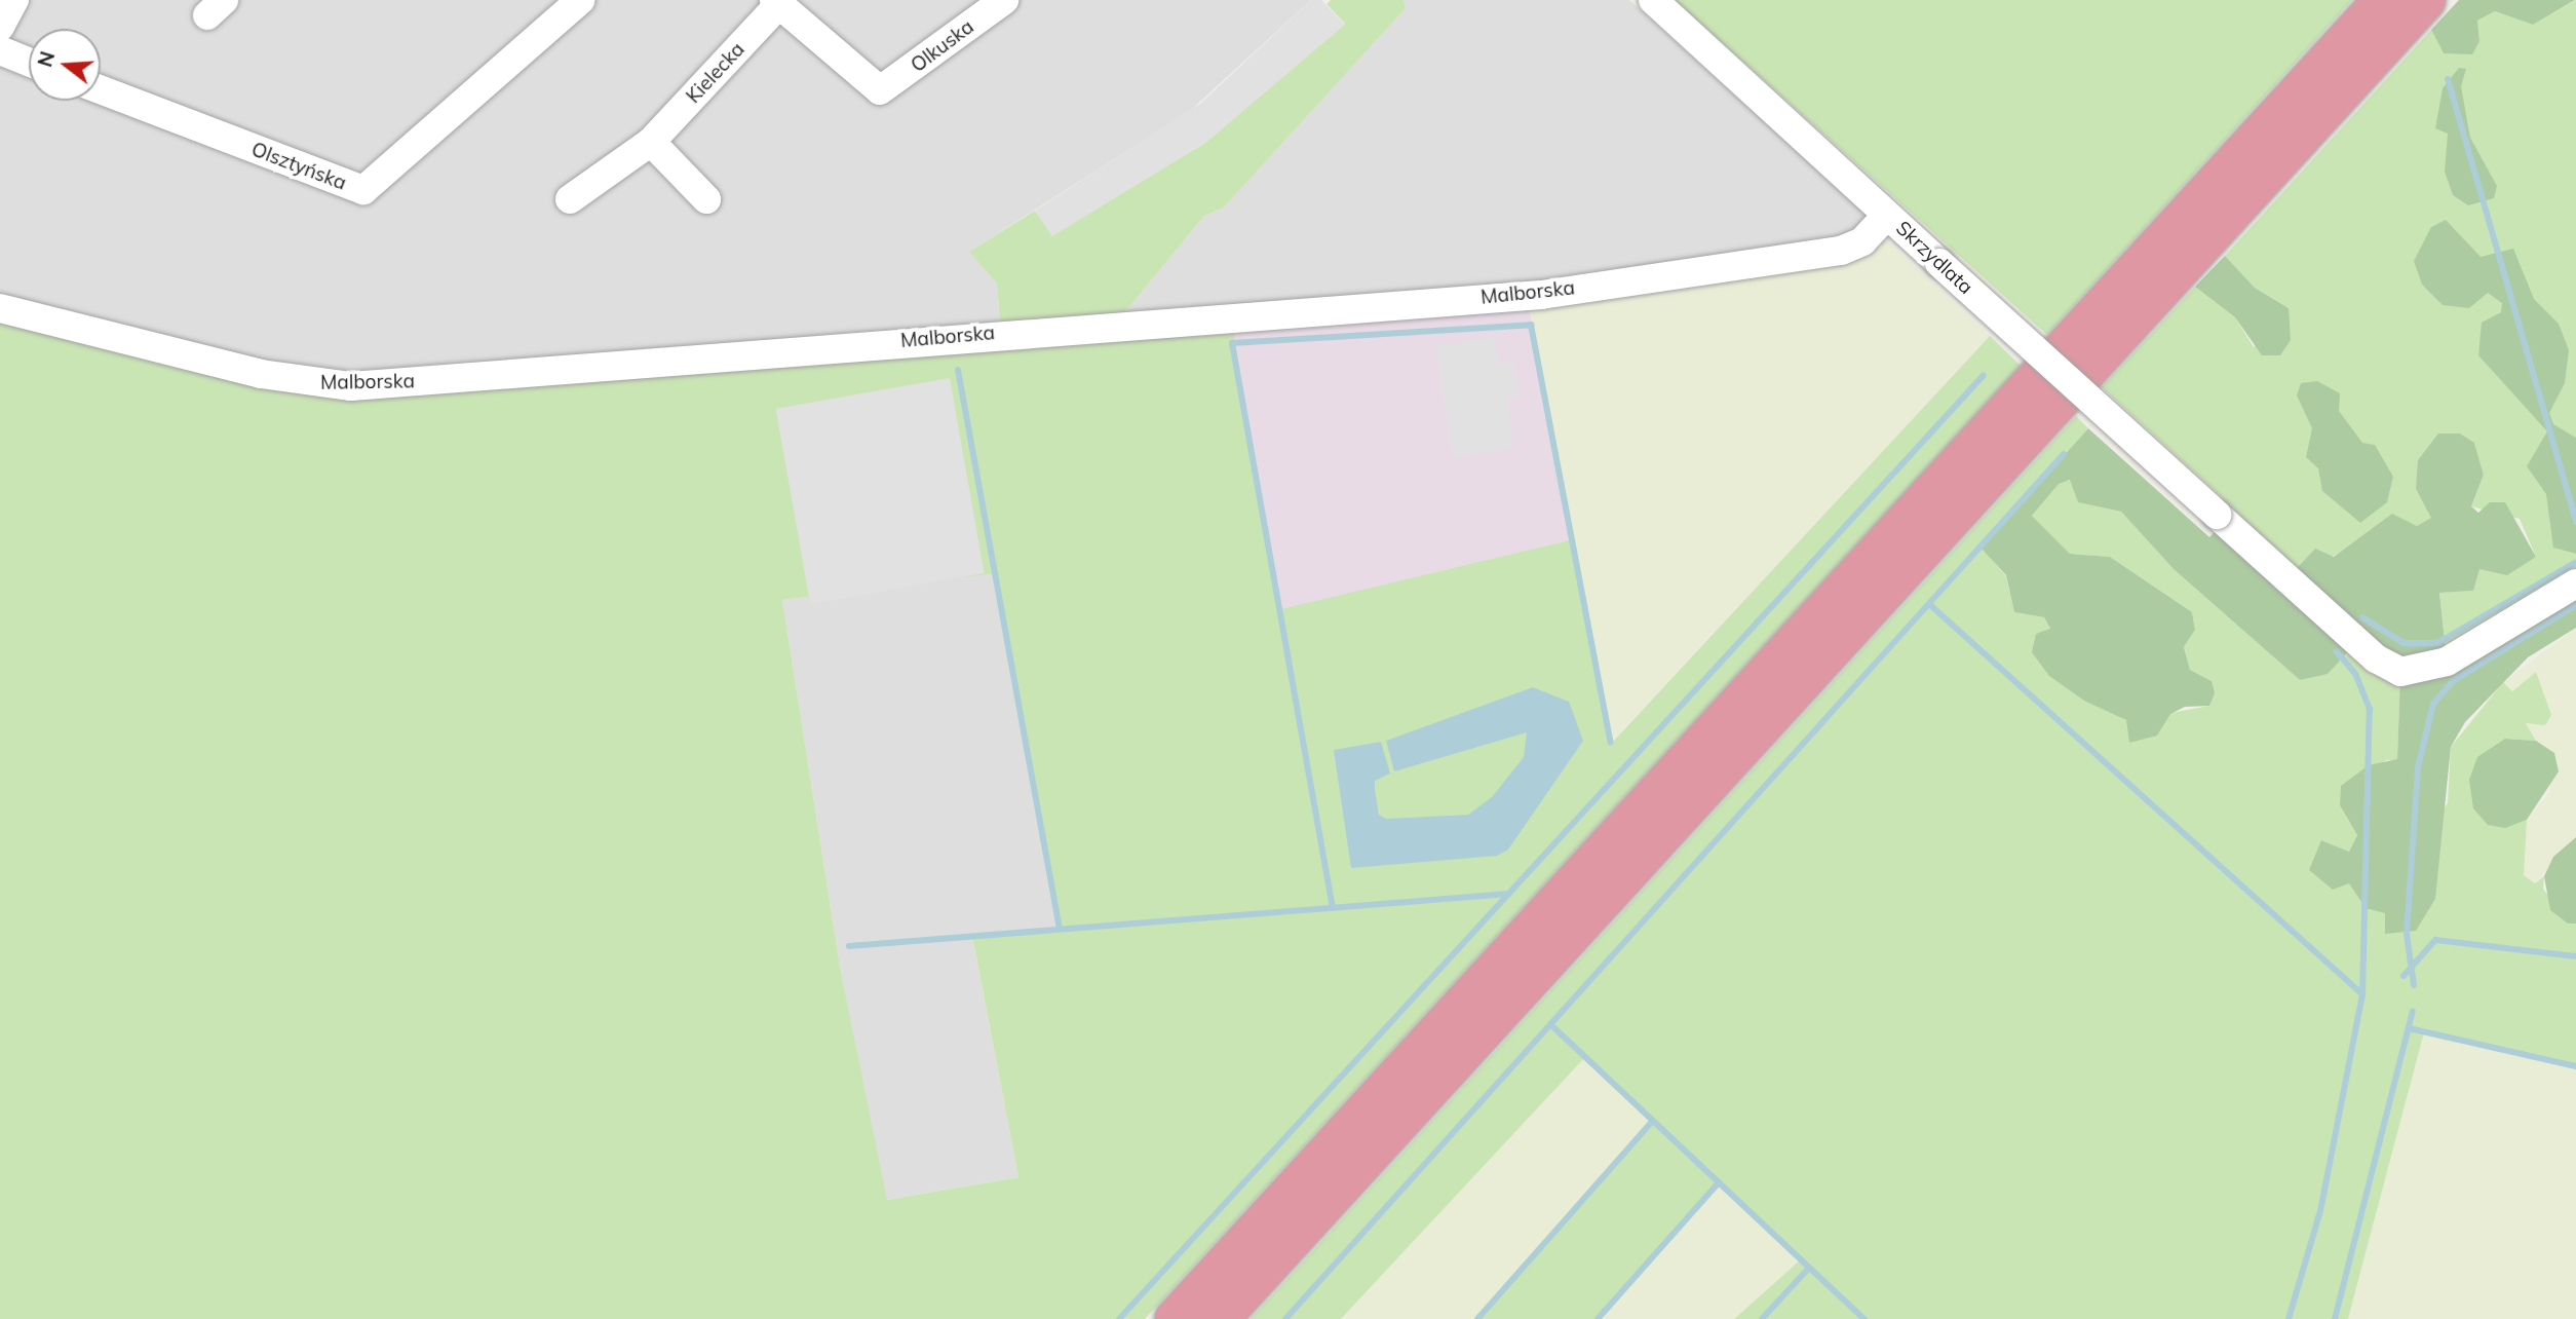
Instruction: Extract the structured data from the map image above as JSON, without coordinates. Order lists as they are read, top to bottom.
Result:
{
  "streets": {
    "street": [
      "Olkuska",
      "Kielecka",
      "Olsztyńska",
      "Skrzydlata",
      "Malborska"
    ]
  },
  "crossings": [
    ["Olkuska", "Kielecka"],
    ["Skrzydlata", "Malborska"]
  ],
  "north": "left"
}
